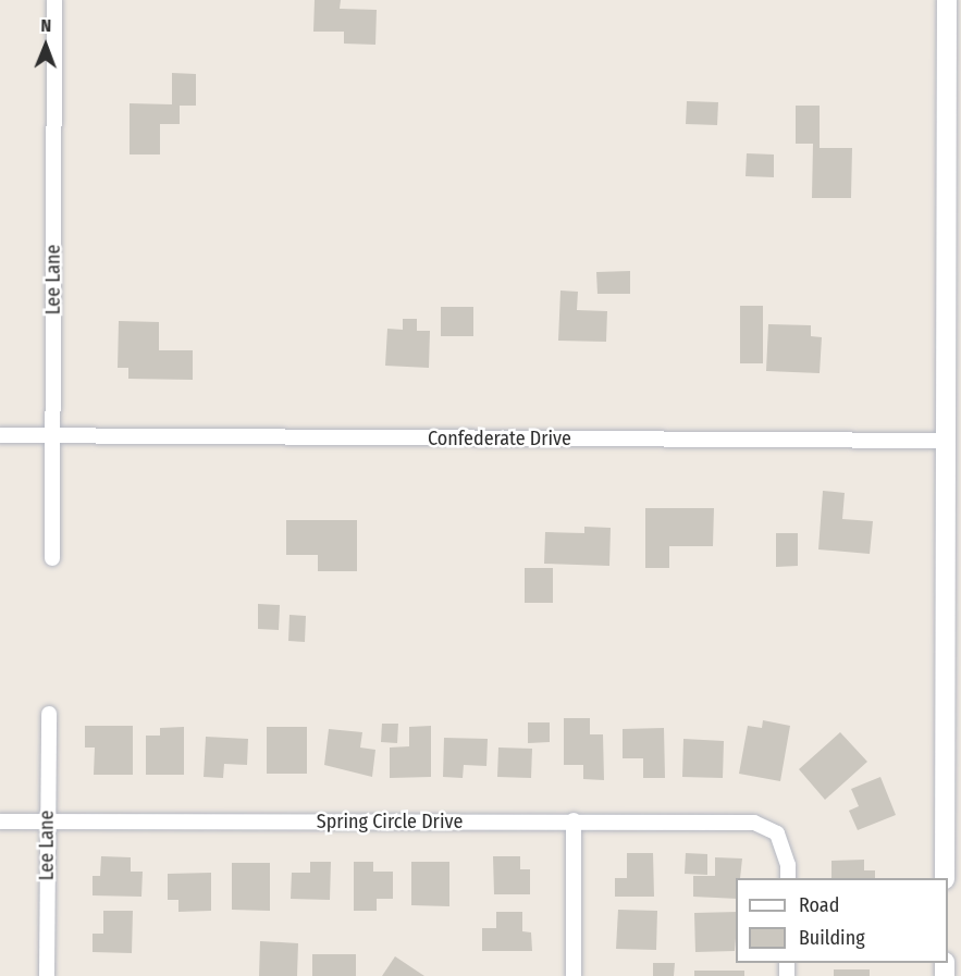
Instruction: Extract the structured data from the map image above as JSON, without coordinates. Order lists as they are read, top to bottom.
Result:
{
  "streets": {
    "street": ["Lee Lane", "Confederate Drive", "Spring Circle Drive"]
  },
  "crossings": [
    ["Lee Lane", "Confederate Drive"],
    ["Lee Lane", "Spring Circle Drive"]
  ],
  "legend": ["Road", "Building"],
  "north": "top"
}
